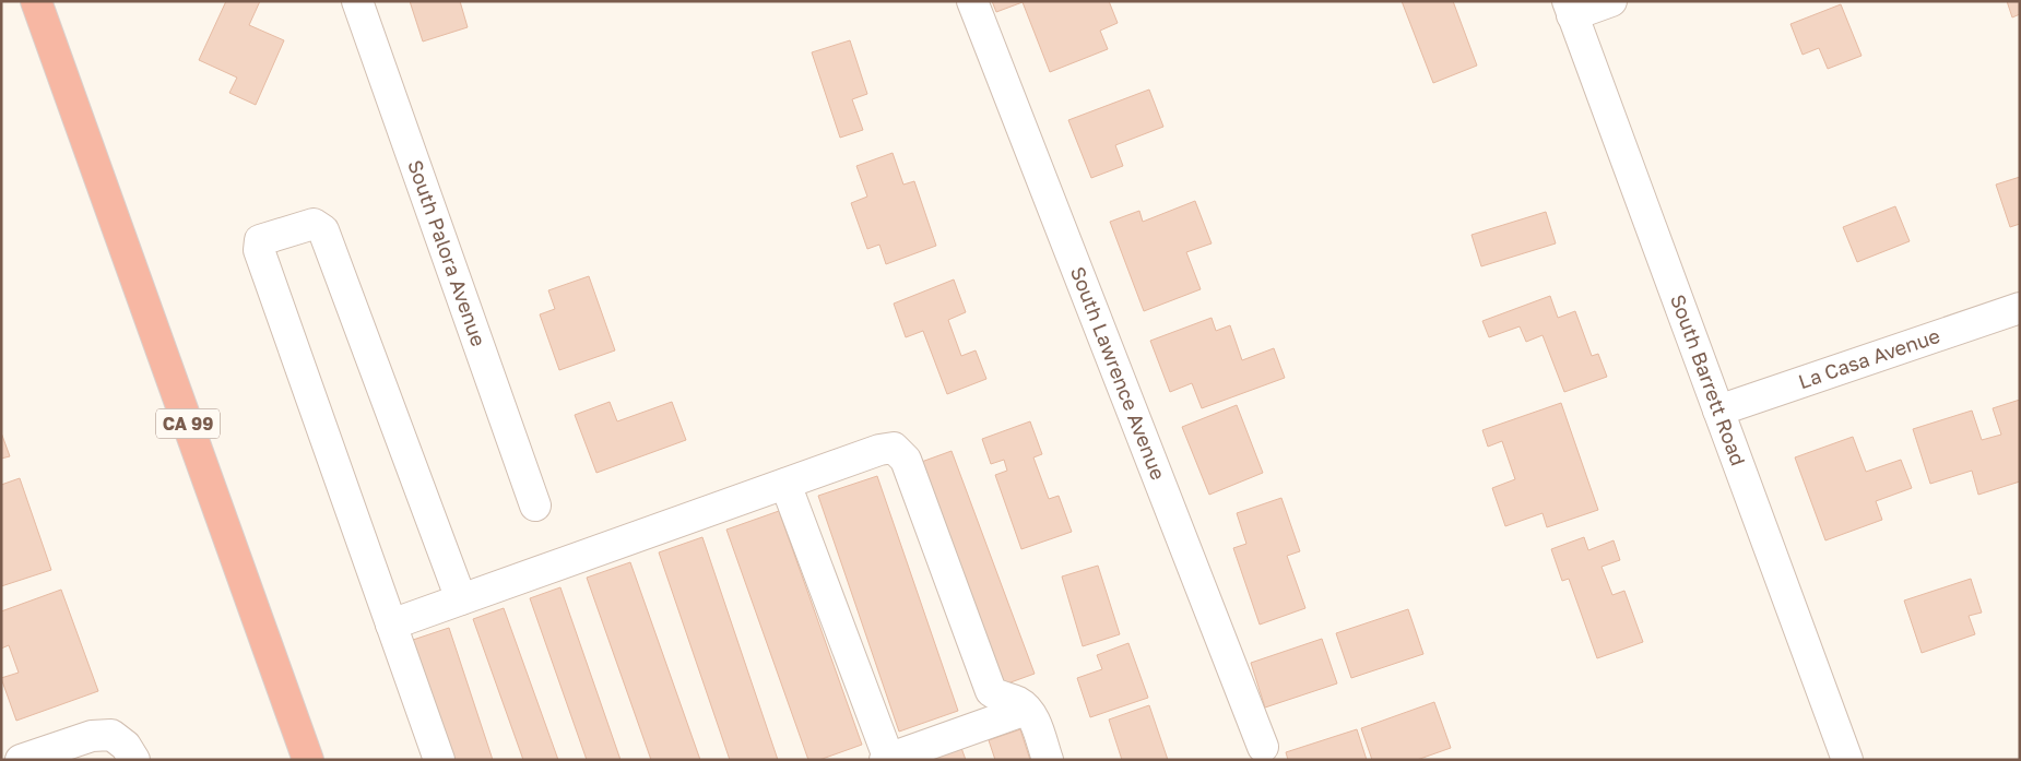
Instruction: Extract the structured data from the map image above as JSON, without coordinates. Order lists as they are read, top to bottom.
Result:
{
  "streets": {
    "highway": ["CA 99"],
    "street": [
      "South Palora Avenue",
      "La Casa Avenue",
      "South Lawrence Avenue",
      "South Barrett Road"
    ]
  },
  "crossings": [
    ["La Casa Avenue", "South Barrett Road"]
  ]
}
